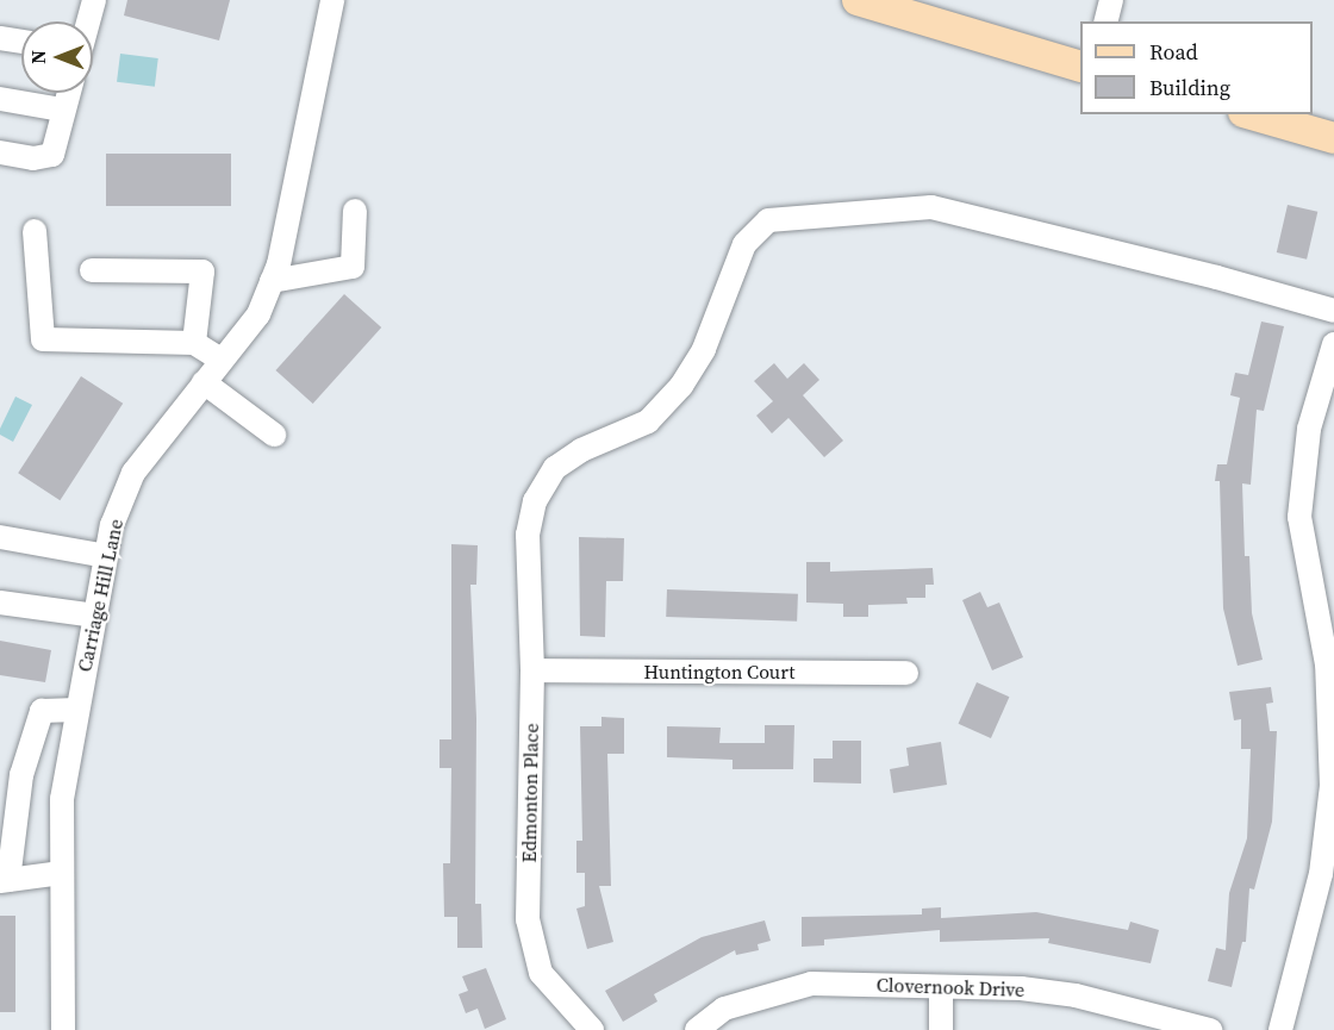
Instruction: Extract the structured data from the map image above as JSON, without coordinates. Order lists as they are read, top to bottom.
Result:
{
  "streets": {
    "street": [
      "Carriage Hill Lane",
      "Huntington Court",
      "Edmonton Place",
      "Clovernook Drive"
    ]
  },
  "crossings": [
    ["Huntington Court", "Edmonton Place"]
  ],
  "legend": ["Road", "Building"],
  "north": "left"
}
